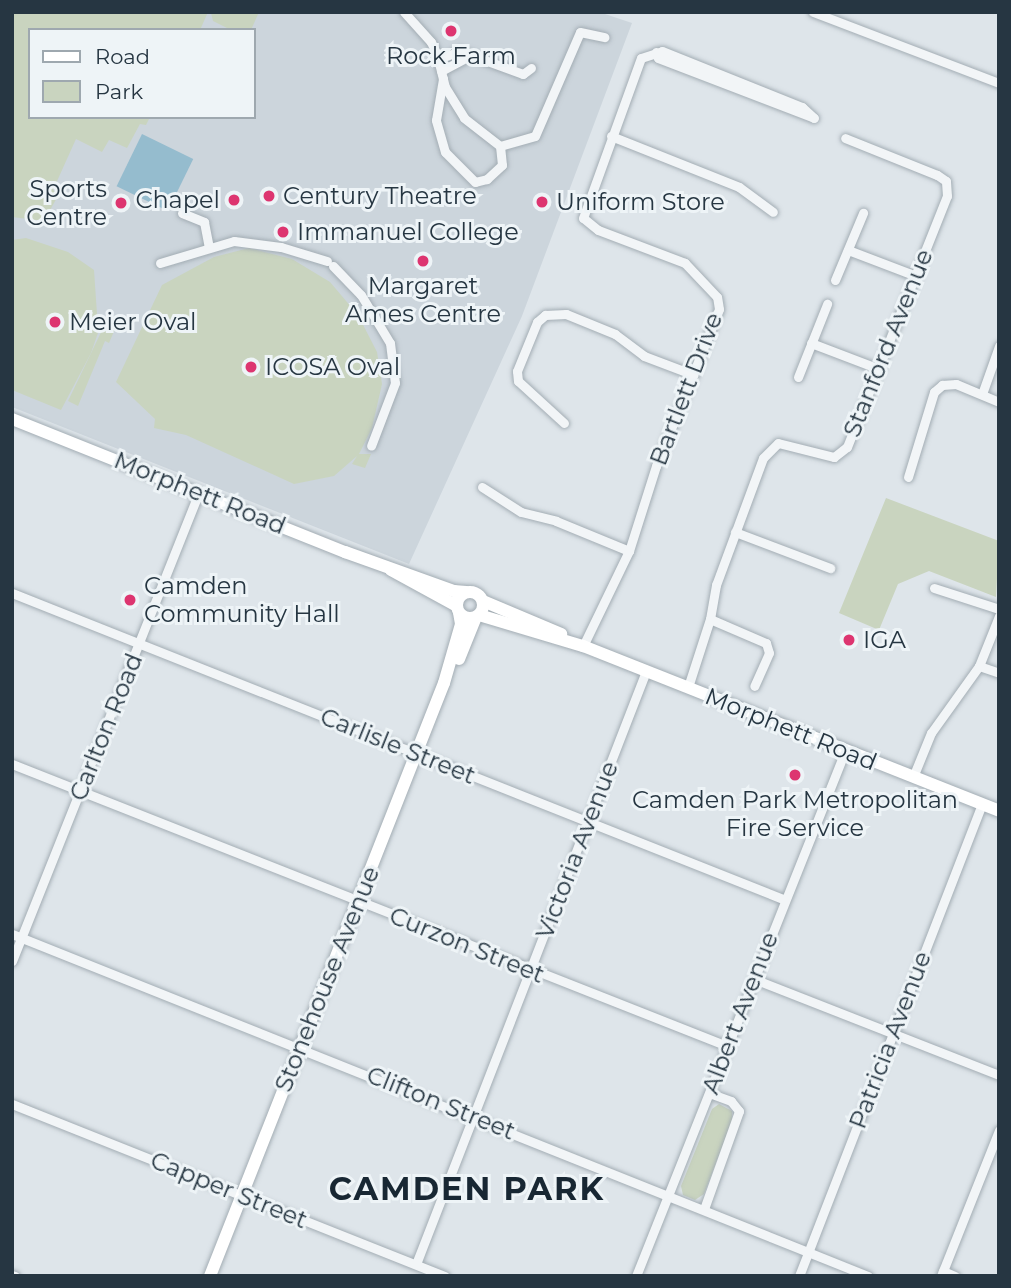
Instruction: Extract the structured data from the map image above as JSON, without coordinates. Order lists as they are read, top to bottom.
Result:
{
  "streets": {
    "street": [
      "Stanford Avenue",
      "Bartlett Drive",
      "Morphett Road",
      "Carlton Road",
      "Carlisle Street",
      "Victoria Avenue",
      "Curzon Street",
      "Stonehouse Avenue",
      "Albert Avenue",
      "Patricia Avenue",
      "Clifton Street",
      "Capper Street"
    ]
  },
  "crossings": [
    ["Stanford Avenue", "Morphett Road"],
    ["Bartlett Drive", "Morphett Road"],
    ["Morphett Road", "Carlton Road"],
    ["Morphett Road", "Victoria Avenue"],
    ["Morphett Road", "Stonehouse Avenue"],
    ["Morphett Road", "Albert Avenue"],
    ["Morphett Road", "Patricia Avenue"],
    ["Carlton Road", "Carlisle Street"],
    ["Carlton Road", "Curzon Street"],
    ["Carlton Road", "Clifton Street"],
    ["Carlisle Street", "Victoria Avenue"],
    ["Carlisle Street", "Stonehouse Avenue"],
    ["Carlisle Street", "Albert Avenue"],
    ["Victoria Avenue", "Curzon Street"],
    ["Victoria Avenue", "Clifton Street"],
    ["Victoria Avenue", "Capper Street"],
    ["Curzon Street", "Stonehouse Avenue"],
    ["Curzon Street", "Albert Avenue"],
    ["Stonehouse Avenue", "Clifton Street"],
    ["Stonehouse Avenue", "Capper Street"],
    ["Albert Avenue", "Clifton Street"],
    ["Patricia Avenue", "Clifton Street"]
  ],
  "districts": ["CAMDEN PARK"],
  "places": [
    "Rock Farm",
    "Century Theatre",
    "Chapel",
    "Uniform Store",
    "Sports Centre",
    "Immanuel College",
    "Margaret Ames Centre",
    "Meier Oval",
    "ICOSA Oval",
    "Camden Community Hall",
    "IGA",
    "Camden Park Metropolitan Fire Service"
  ],
  "legend": ["Road", "Park"]
}
